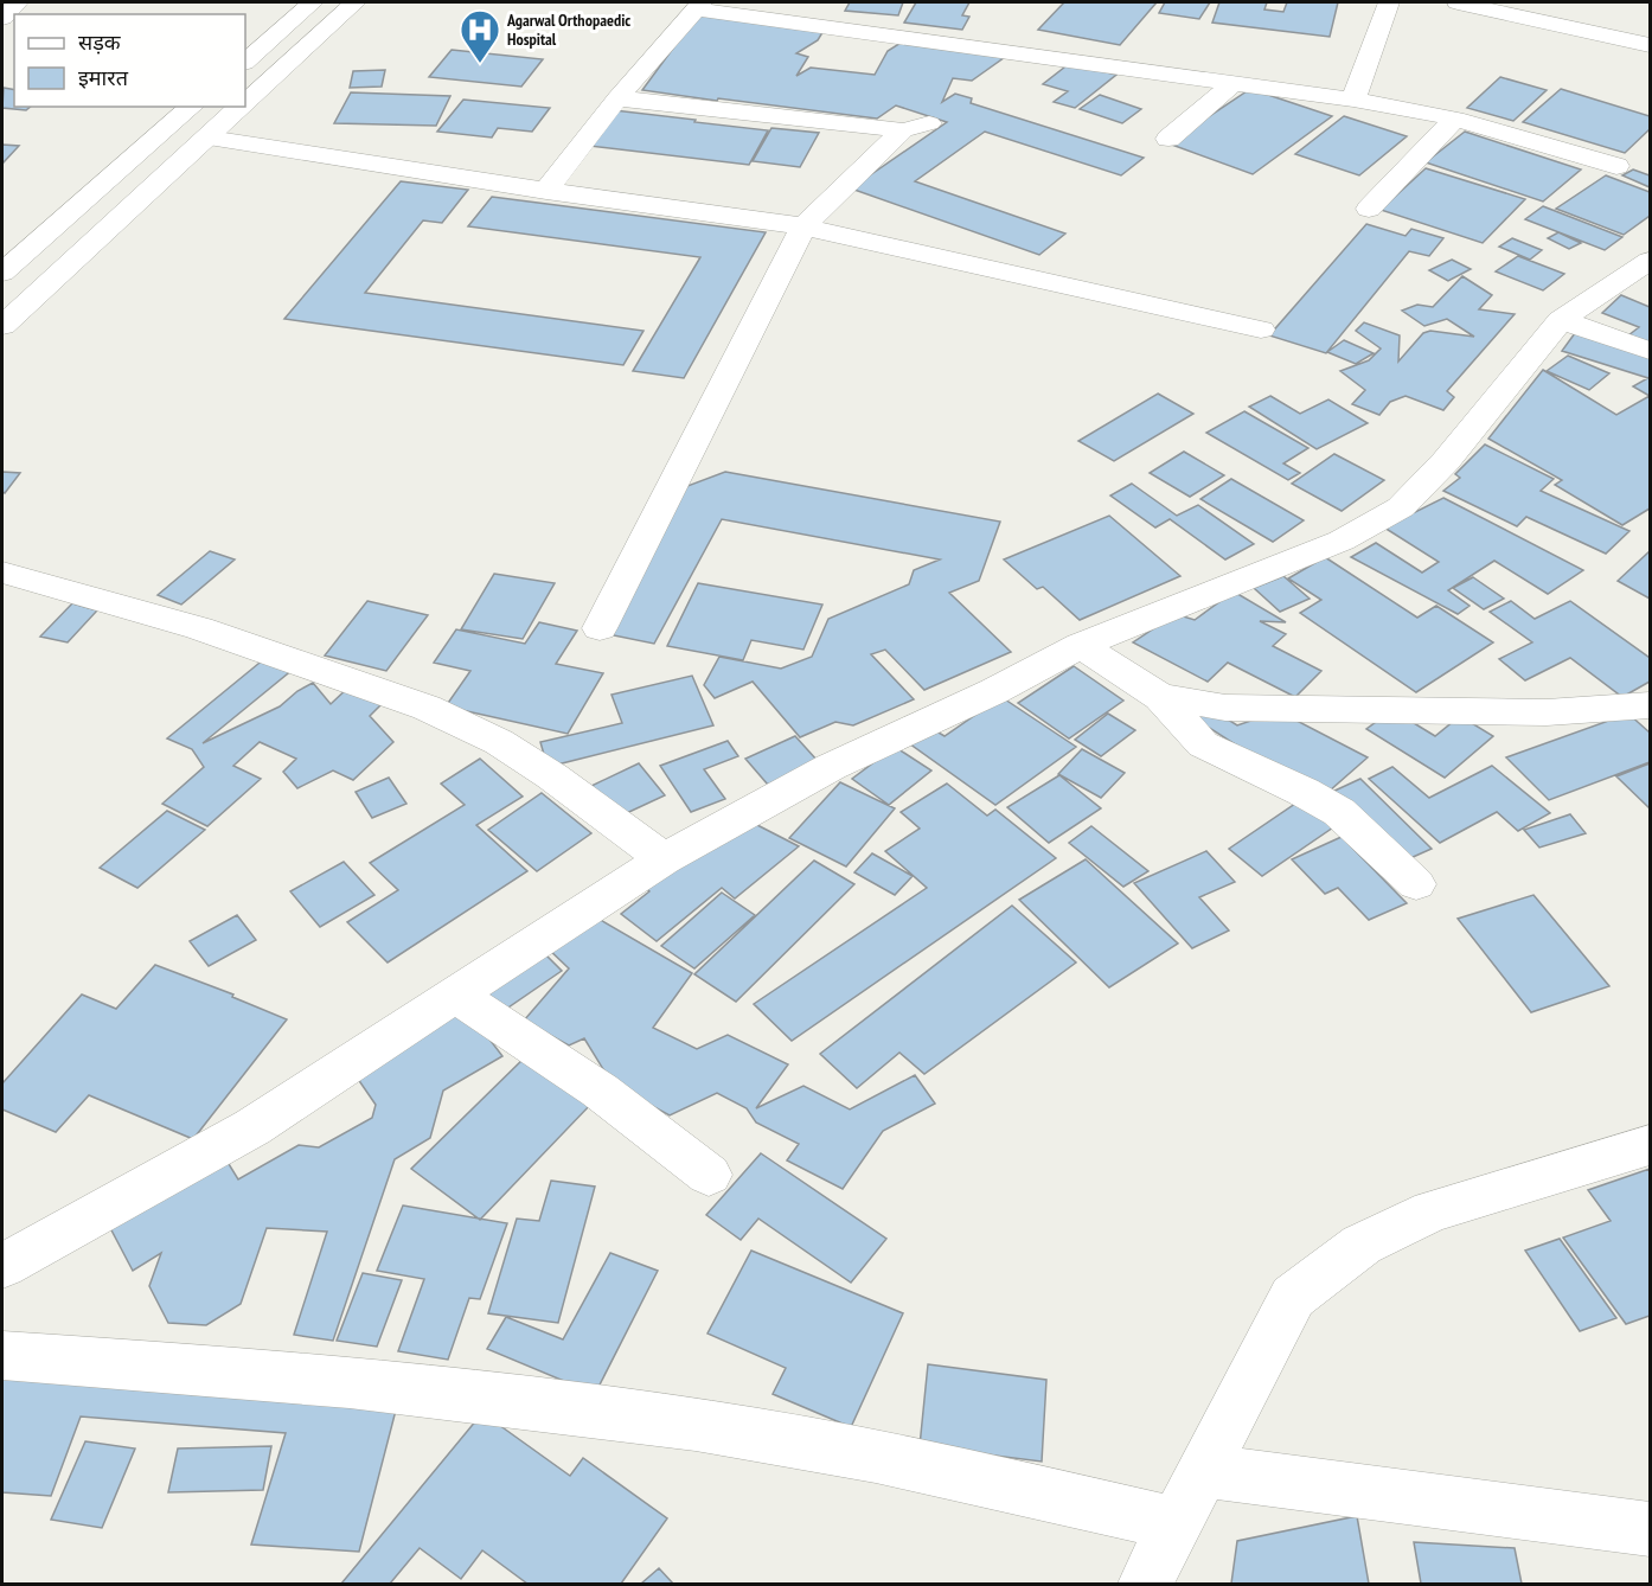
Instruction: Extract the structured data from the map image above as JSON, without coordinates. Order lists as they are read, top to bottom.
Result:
{
  "places": {
    "hospital": ["Agarwal Orthopaedic Hospital"]
  },
  "legend": ["सड़क", "इमारत"]
}
